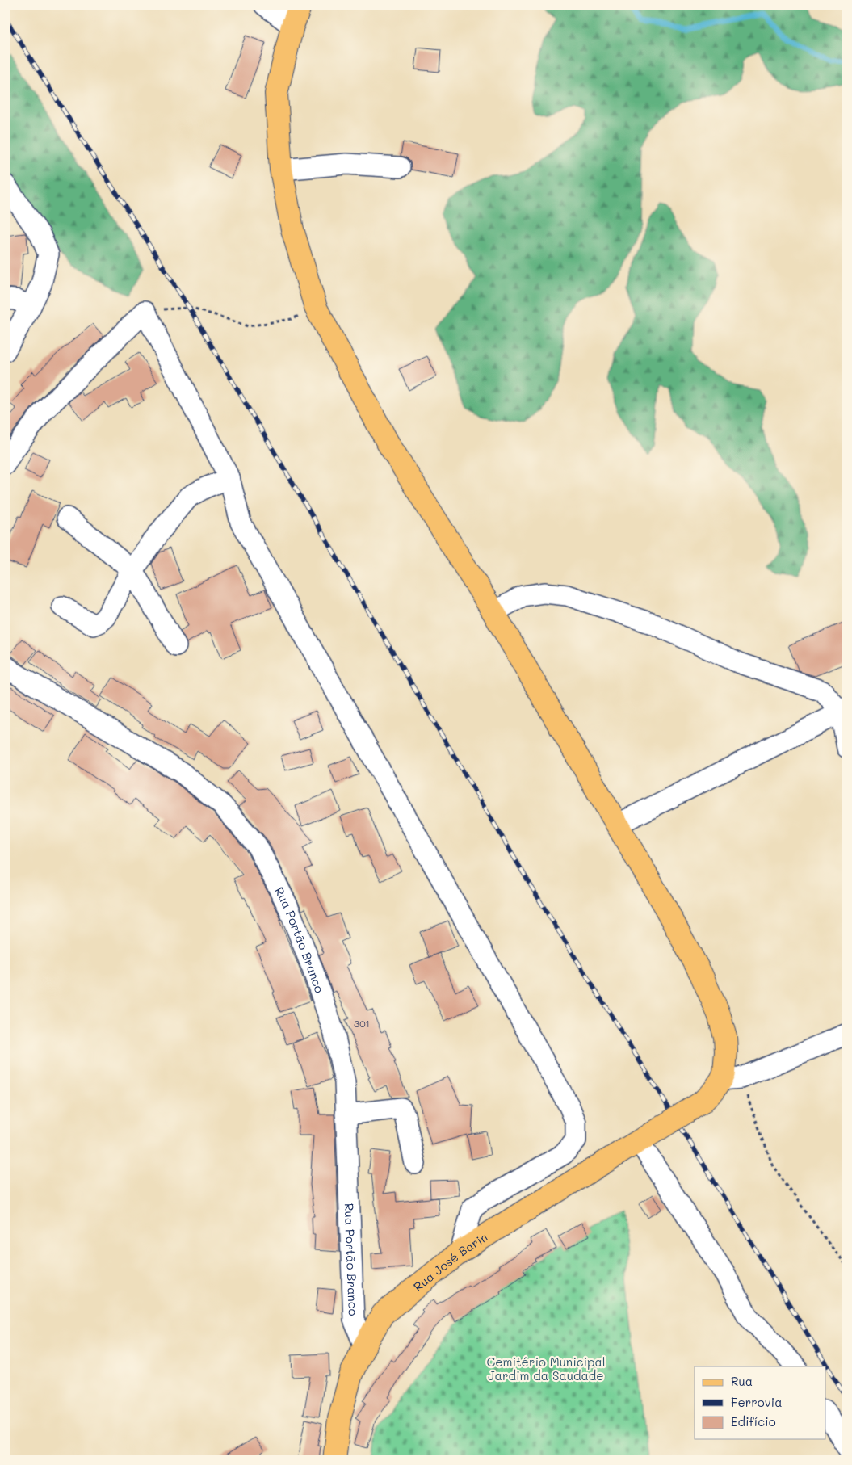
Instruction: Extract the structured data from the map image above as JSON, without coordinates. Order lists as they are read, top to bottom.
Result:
{
  "streets": {
    "main road": ["Rua José Barin"],
    "street": ["Rua Portão Branco"]
  },
  "crossings": [
    ["Rua Portão Branco", "Rua José Barin"]
  ],
  "parks": ["Cemitério Municipal Jardim da Saudade"],
  "house_numbers": ["301"],
  "legend": ["Rua", "Ferrovia", "Edifício"]
}
